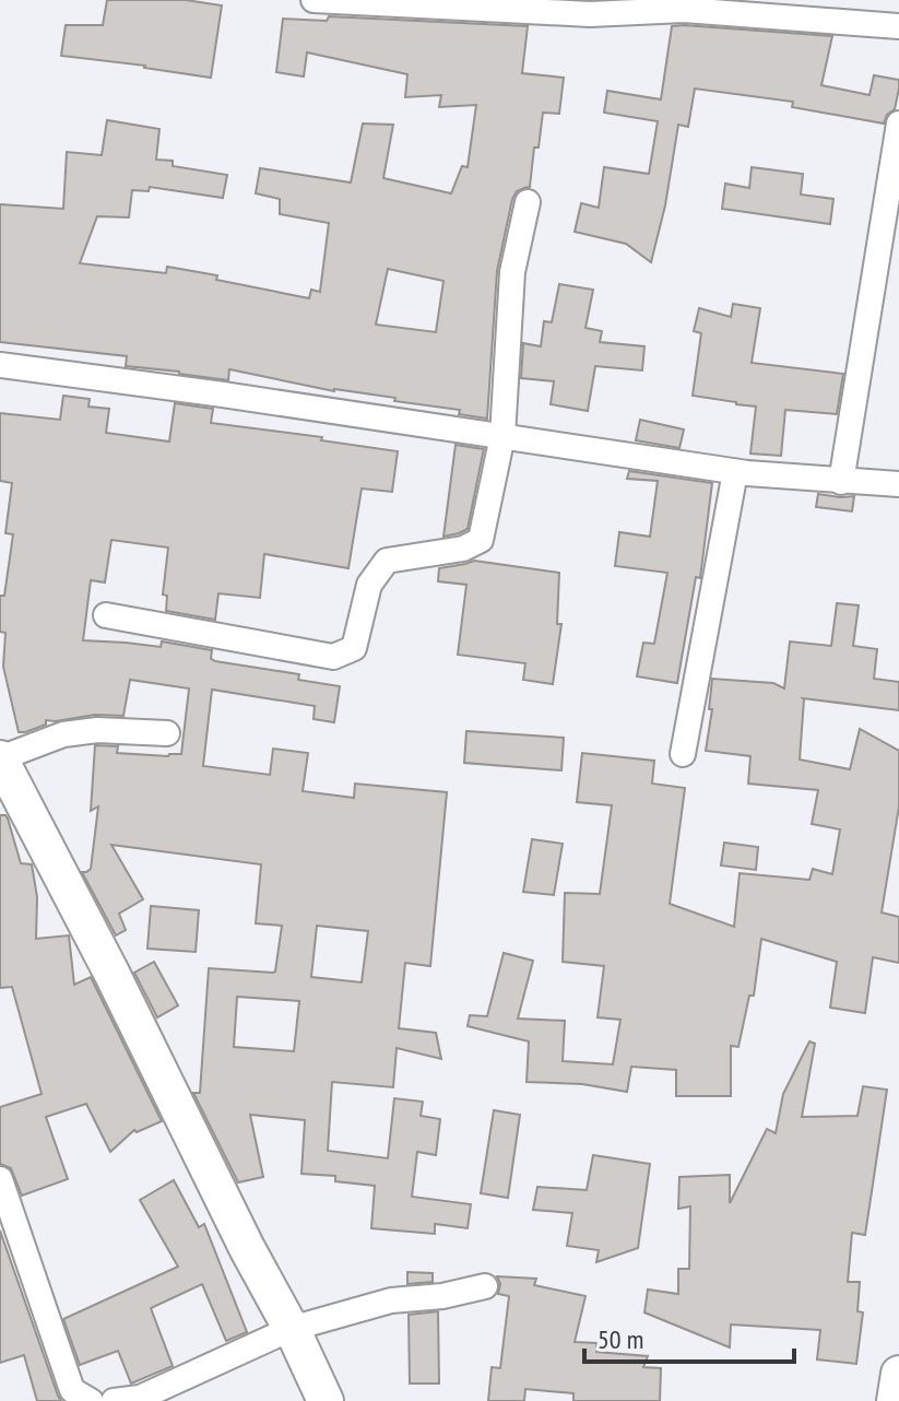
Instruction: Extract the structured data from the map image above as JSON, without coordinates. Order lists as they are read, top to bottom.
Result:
{
  "scale_bar": "50 m"
}
